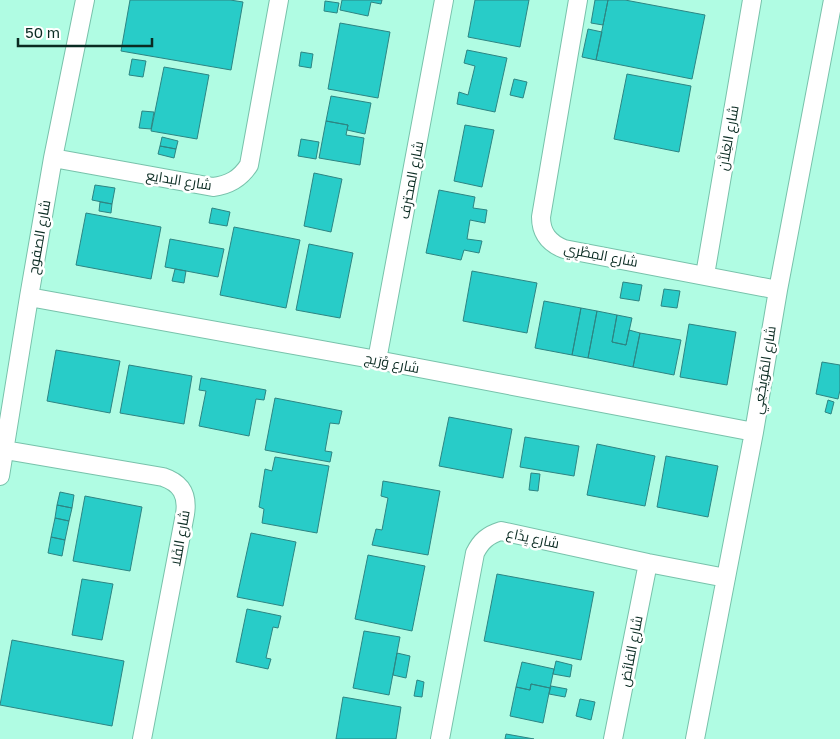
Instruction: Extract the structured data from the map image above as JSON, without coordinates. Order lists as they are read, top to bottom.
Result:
{
  "streets": {
    "street": [
      "شارع الغِلاَّن",
      "شارع البدايع",
      "شارع المحترف",
      "شارع الصفوح",
      "شارع المِطْرِي",
      "شارع وْرَيج",
      "شارع المُوَيجْعِي",
      "شارع الفَلا",
      "شارع يِذَاع",
      "شارع الفائض"
    ]
  },
  "crossings": [
    ["شارع الغِلاَّن", "شارع المِطْرِي"],
    ["شارع البدايع", "شارع الصفوح"],
    ["شارع المحترف", "شارع وْرَيج"],
    ["شارع الصفوح", "شارع وْرَيج"],
    ["شارع الصفوح", "شارع الفَلا"],
    ["شارع المِطْرِي", "شارع المُوَيجْعِي"],
    ["شارع وْرَيج", "شارع المُوَيجْعِي"],
    ["شارع المُوَيجْعِي", "شارع يِذَاع"],
    ["شارع يِذَاع", "شارع الفائض"]
  ],
  "scale_bar": "50 m"
}
